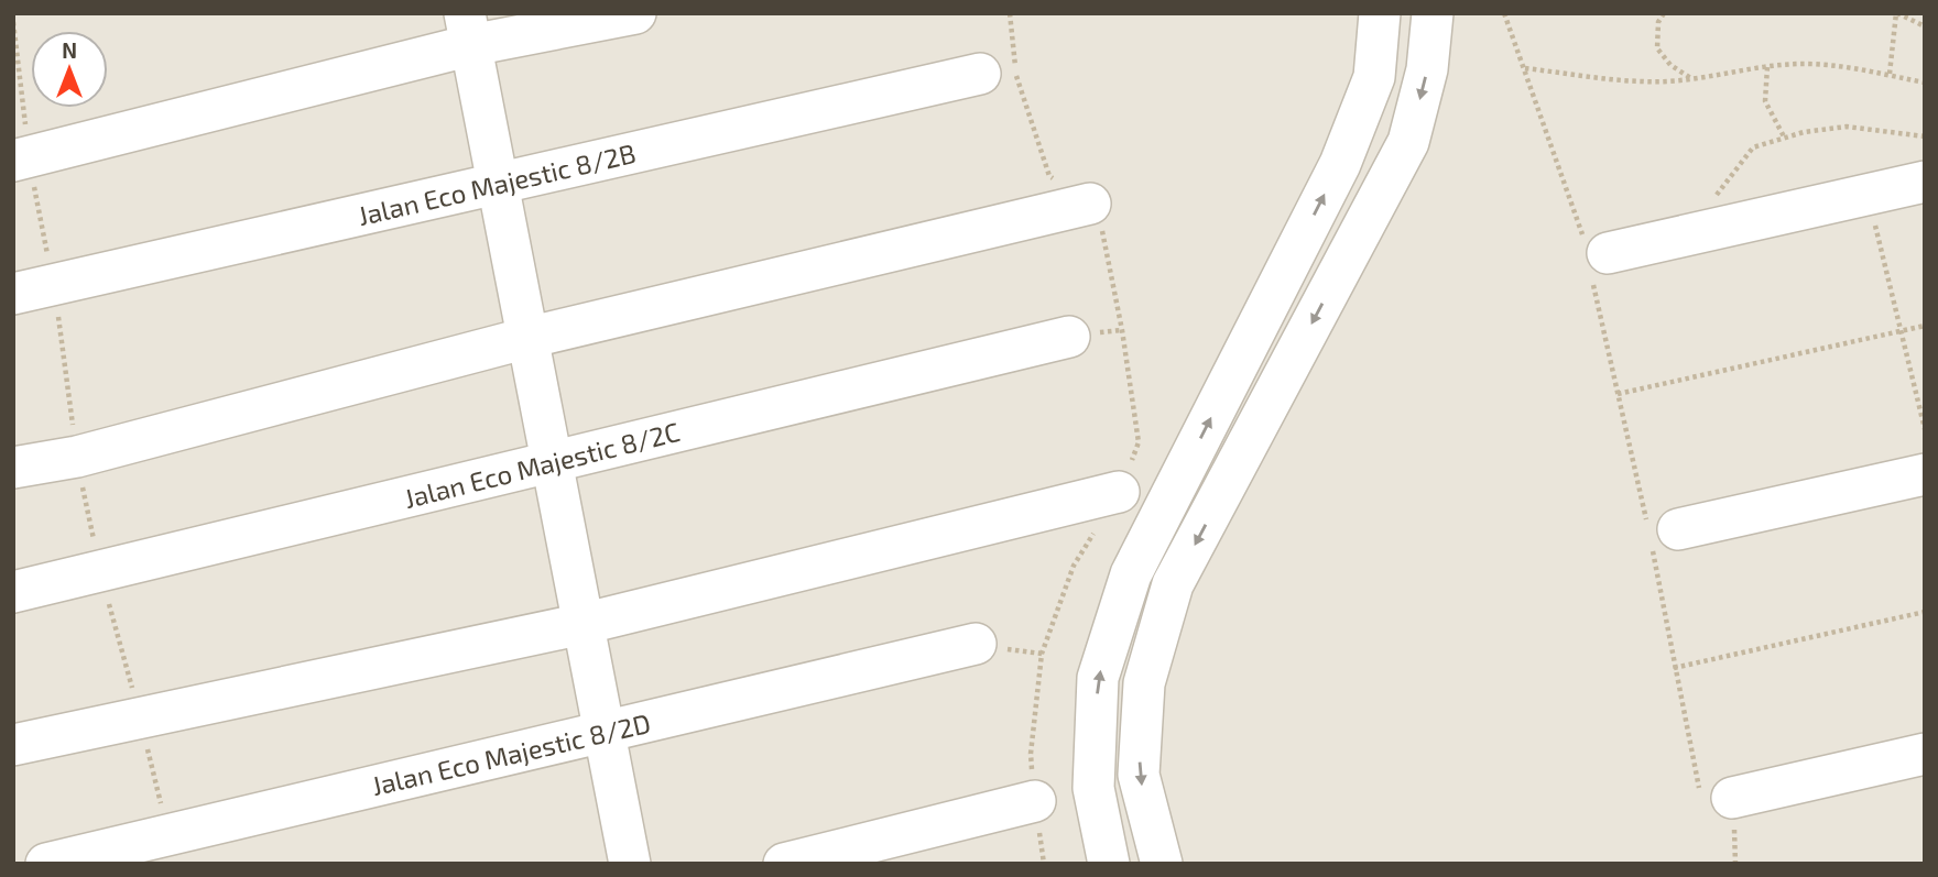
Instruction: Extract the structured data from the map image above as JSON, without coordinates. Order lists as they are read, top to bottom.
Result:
{
  "streets": {
    "street": ["Jalan Eco Majestic 8/2B", "Jalan Eco Majestic 8/2C", "Jalan Eco Majestic 8/2D"]
  },
  "north": "top"
}
